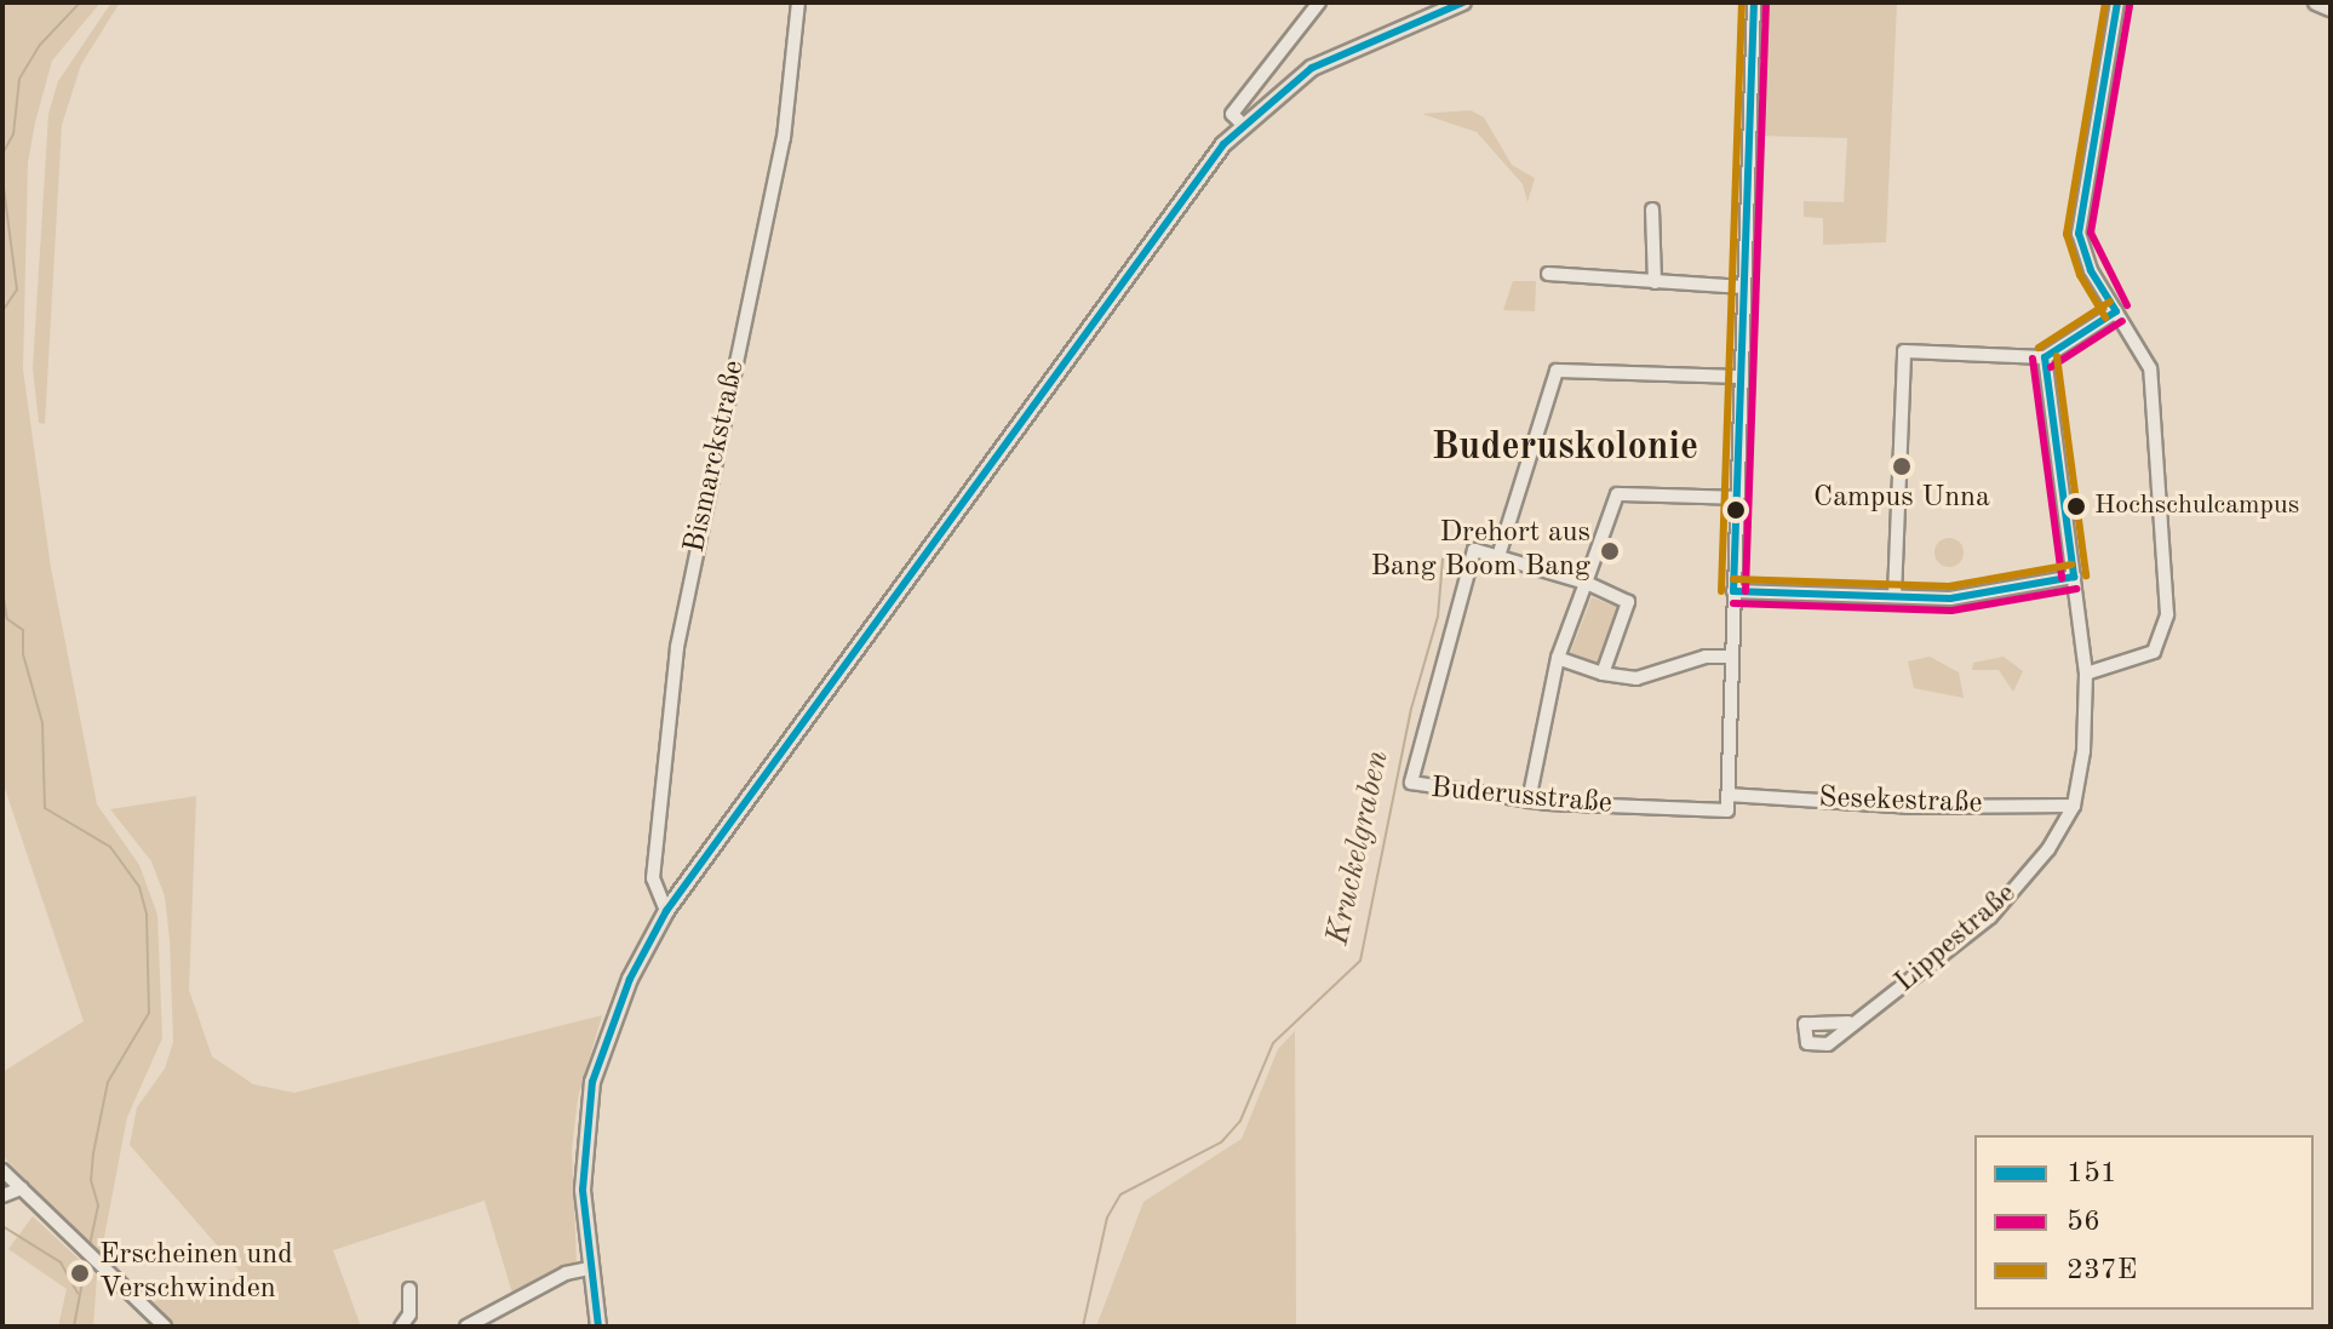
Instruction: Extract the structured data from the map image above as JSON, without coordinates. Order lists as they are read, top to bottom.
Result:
{
  "streets": {
    "street": [
      "Bismarckstraße",
      "Buderusstraße",
      "Sesekestraße",
      "Lippestraße"
    ]
  },
  "crossings": [
    ["Buderusstraße", "Sesekestraße"],
    ["Sesekestraße", "Lippestraße"]
  ],
  "districts": ["Buderuskolonie"],
  "water": ["Kruckelgraben"],
  "places": [
    "Campus Unna",
    "Hochschulcampus",
    "Drehort aus Bang Boom Bang",
    "Erscheinen und Verschwinden"
  ],
  "lines": ["transit line 151", "transit line 56", "transit line 237E"],
  "legend": ["151", "56", "237E"]
}
